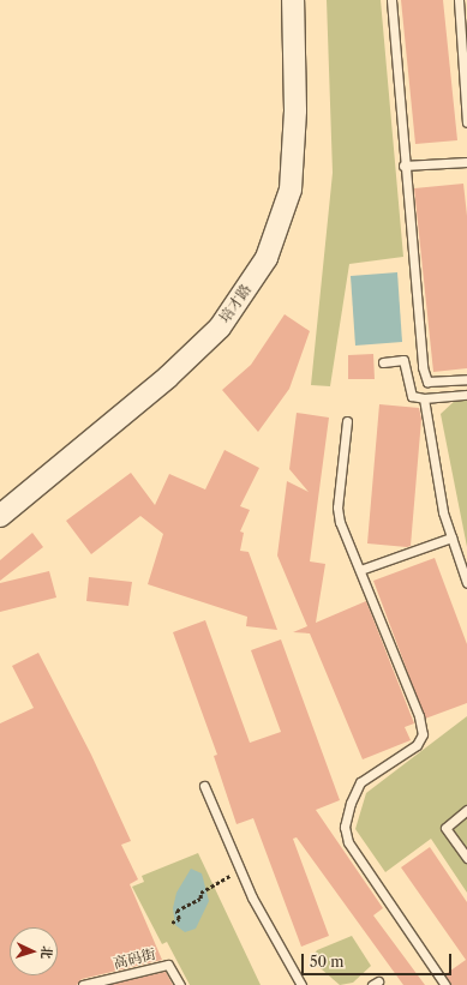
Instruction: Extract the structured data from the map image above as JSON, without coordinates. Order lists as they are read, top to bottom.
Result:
{
  "streets": {
    "street": ["培才路"],
    "lane": ["高码街"]
  },
  "scale_bar": "50 m",
  "north": "right"
}
